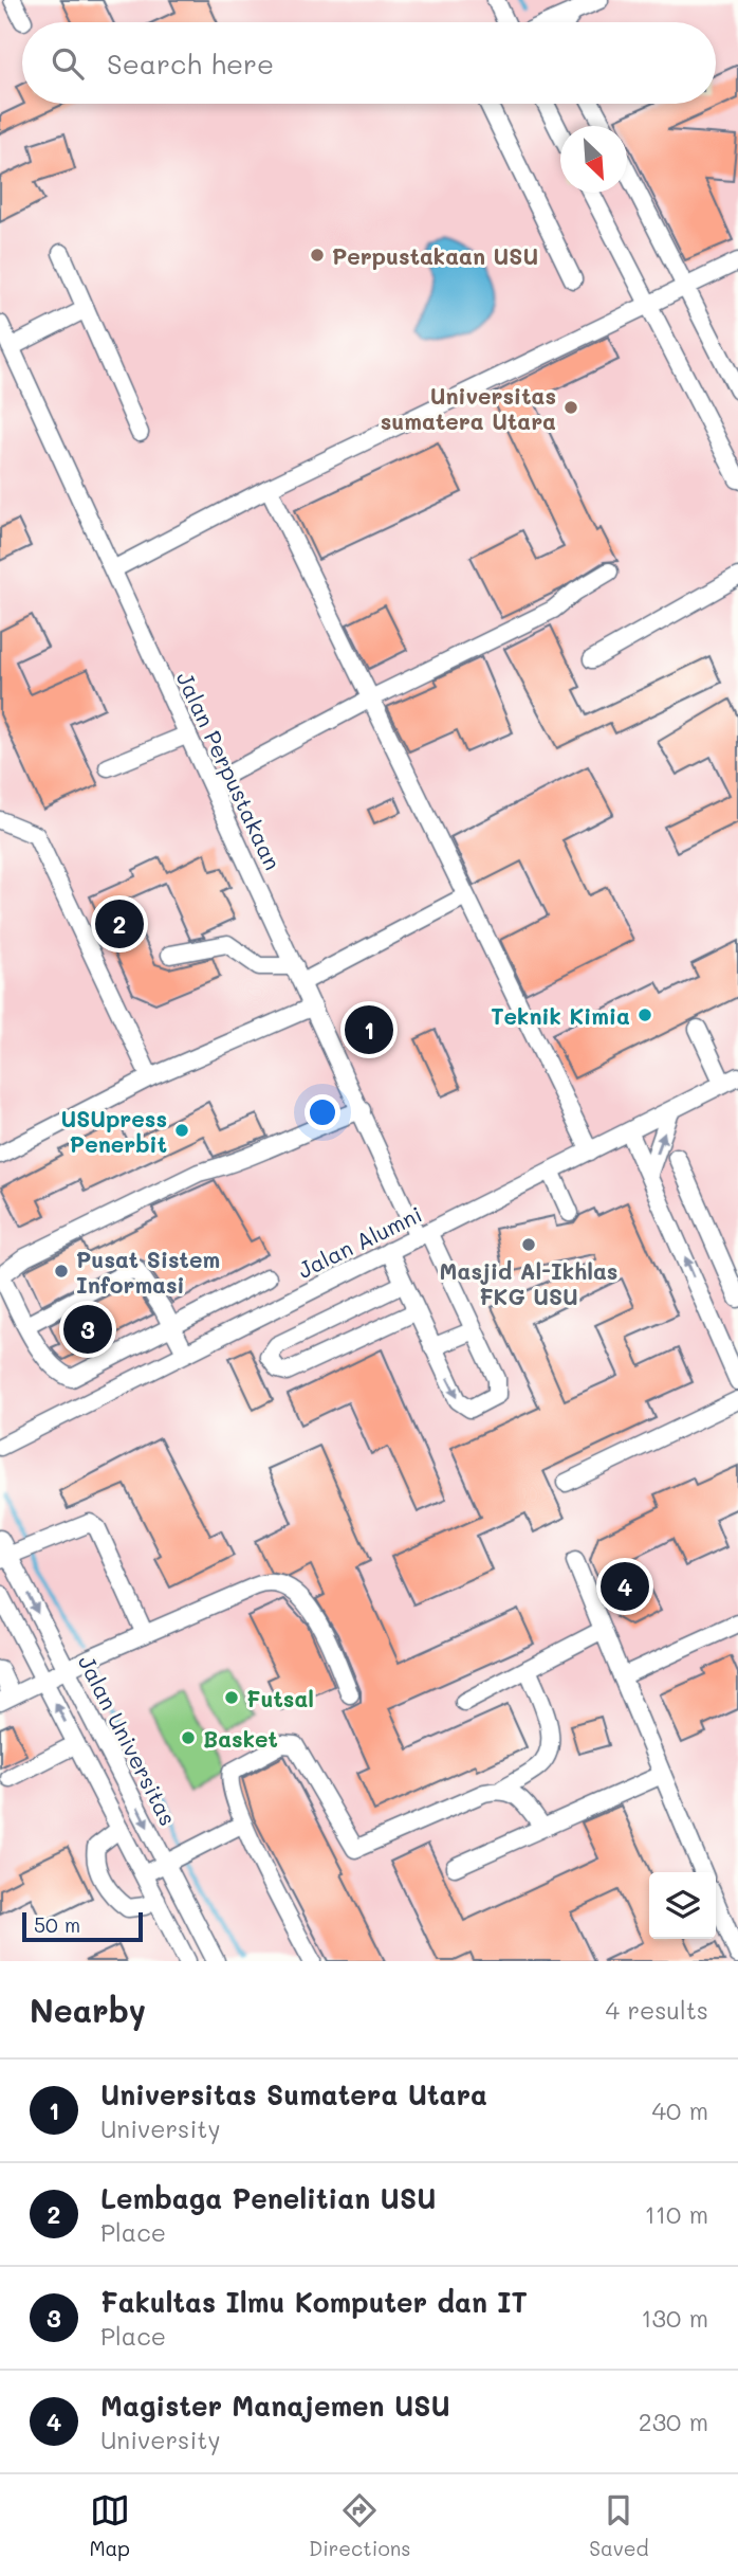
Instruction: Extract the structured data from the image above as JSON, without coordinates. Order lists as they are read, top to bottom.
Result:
{
  "streets": {
    "street": ["Jalan Perpustakaan", "Jalan Alumni", "Jalan Universitas"]
  },
  "crossings": [
    ["Jalan Perpustakaan", "Jalan Alumni"]
  ],
  "places": [
    "Perpustakaan USU",
    "Universitas sumatera Utara",
    "Teknik Kimia",
    "USUpress Penerbit",
    "Masjid Al-Ikhlas FKG USU",
    "Pusat Sistem Informasi",
    "Futsal",
    "Basket"
  ],
  "scale_bar": "50 m",
  "north": "bottom right",
  "page": {
    "search": "Search here",
    "pins": [
      "2",
      "1",
      "3",
      "4"
    ],
    "scale": "50 m",
    "heading": ["Nearby", "4 results"],
    "list": [
      {
        "mark": "1",
        "name": "Universitas Sumatera Utara",
        "note": "University",
        "value": "40 m"
      },
      {
        "mark": "2",
        "name": "Lembaga Penelitian USU",
        "note": "Place",
        "value": "110 m"
      },
      {
        "mark": "3",
        "name": "Fakultas Ilmu Komputer dan IT",
        "note": "Place",
        "value": "130 m"
      },
      {
        "mark": "4",
        "name": "Magister Manajemen USU",
        "note": "University",
        "value": "230 m"
      }
    ],
    "nav": ["Map", "Directions", "Saved"]
  }
}
